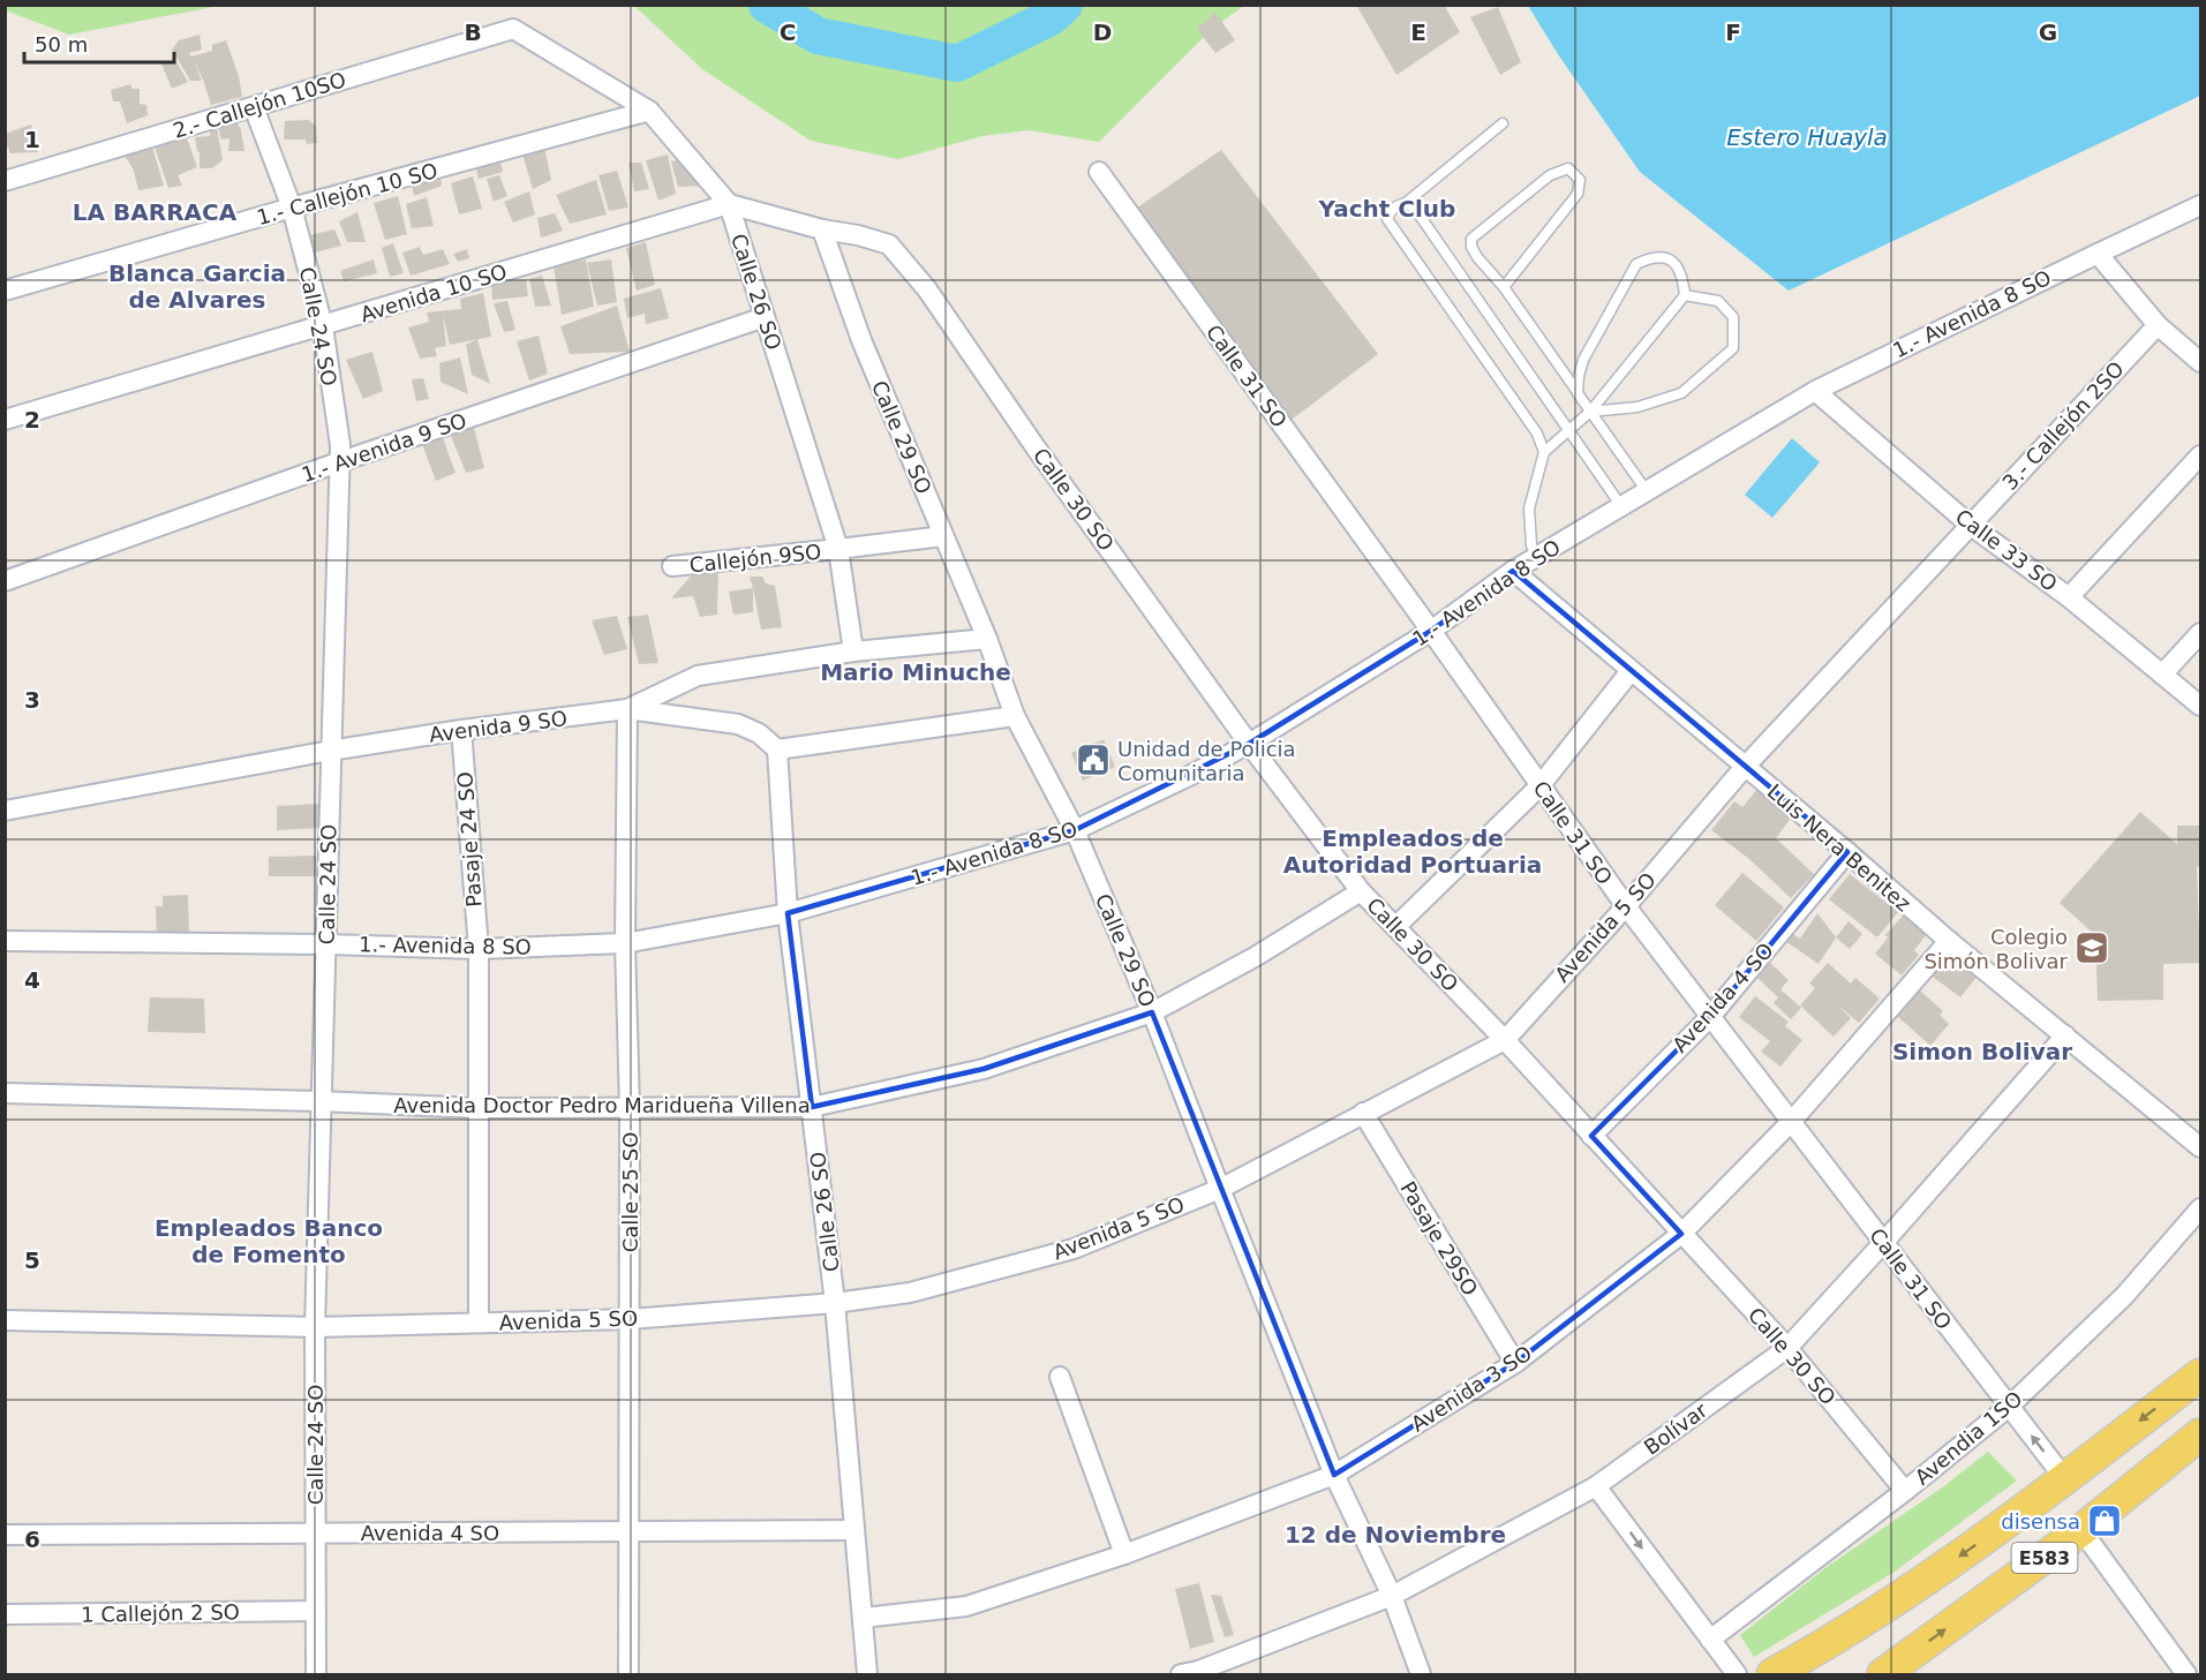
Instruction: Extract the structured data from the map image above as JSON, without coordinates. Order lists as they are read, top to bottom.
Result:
{
  "streets": {
    "main road": ["E583"],
    "street": [
      "2.- Callejón 10SO",
      "1.- Callejón 10 SO",
      "Calle 26 SO",
      "Avenida 10 SO",
      "1.- Avenida 8 SO",
      "Calle 24 SO",
      "Calle 31 SO",
      "3.- Callejón 2SO",
      "Calle 29 SO",
      "1.- Avenida 9 SO",
      "Calle 30 SO",
      "Calle 33 SO",
      "Callejón 9SO",
      "Avenida 9 SO",
      "Pasaje 24 SO",
      "Luis Nera Benitez",
      "Avenida 5 SO",
      "Avenida 4 SO",
      "Avenida Doctor Pedro Maridueña Villena",
      "Calle 25 SO",
      "Pasaje 29SO",
      "Avenida 3 SO",
      "Bolívar",
      "Avendia 1SO",
      "1 Callejón 2 SO"
    ]
  },
  "crossings": [
    ["2.- Callejón 10SO", "Calle 26 SO"],
    ["2.- Callejón 10SO", "Calle 24 SO"],
    ["1.- Callejón 10 SO", "Calle 26 SO"],
    ["1.- Callejón 10 SO", "Calle 24 SO"],
    ["Calle 26 SO", "Avenida 10 SO"],
    ["Calle 26 SO", "1.- Avenida 8 SO"],
    ["Calle 26 SO", "1.- Avenida 9 SO"],
    ["Calle 26 SO", "Callejón 9SO"],
    ["Calle 26 SO", "Avenida 9 SO"],
    ["Calle 26 SO", "Avenida 5 SO"],
    ["Calle 26 SO", "Avenida 4 SO"],
    ["Calle 26 SO", "Avenida Doctor Pedro Maridueña Villena"],
    ["Calle 26 SO", "Avenida 3 SO"],
    ["Avenida 10 SO", "Calle 24 SO"],
    ["1.- Avenida 8 SO", "Calle 24 SO"],
    ["1.- Avenida 8 SO", "Calle 31 SO"],
    ["1.- Avenida 8 SO", "Calle 29 SO"],
    ["1.- Avenida 8 SO", "Calle 30 SO"],
    ["1.- Avenida 8 SO", "Calle 33 SO"],
    ["1.- Avenida 8 SO", "Pasaje 24 SO"],
    ["1.- Avenida 8 SO", "Luis Nera Benitez"],
    ["1.- Avenida 8 SO", "Calle 25 SO"],
    ["Calle 24 SO", "1.- Avenida 9 SO"],
    ["Calle 24 SO", "Avenida 9 SO"],
    ["Calle 24 SO", "Avenida 5 SO"],
    ["Calle 24 SO", "Avenida 4 SO"],
    ["Calle 24 SO", "Avenida Doctor Pedro Maridueña Villena"],
    ["Calle 24 SO", "1 Callejón 2 SO"],
    ["Calle 31 SO", "Avenida 5 SO"],
    ["Calle 31 SO", "Avenida 4 SO"],
    ["Calle 31 SO", "Avenida 3 SO"],
    ["Calle 31 SO", "Bolívar"],
    ["Calle 31 SO", "Avendia 1SO"],
    ["Calle 31 SO", "E583"],
    ["3.- Callejón 2SO", "Calle 33 SO"],
    ["3.- Callejón 2SO", "Avenida 5 SO"],
    ["Calle 29 SO", "Calle 30 SO"],
    ["Calle 29 SO", "Callejón 9SO"],
    ["Calle 29 SO", "Avenida 9 SO"],
    ["Calle 29 SO", "Avenida 5 SO"],
    ["Calle 29 SO", "Avenida Doctor Pedro Maridueña Villena"],
    ["Calle 29 SO", "Avenida 3 SO"],
    ["Calle 29 SO", "Bolívar"],
    ["Calle 30 SO", "Avenida 5 SO"],
    ["Calle 30 SO", "Avenida 4 SO"],
    ["Calle 30 SO", "Avenida Doctor Pedro Maridueña Villena"],
    ["Calle 30 SO", "Avenida 3 SO"],
    ["Calle 30 SO", "Bolívar"],
    ["Calle 30 SO", "Avendia 1SO"],
    ["Calle 33 SO", "Avenida 5 SO"],
    ["Avenida 9 SO", "Pasaje 24 SO"],
    ["Avenida 9 SO", "Calle 25 SO"],
    ["Pasaje 24 SO", "Avenida 5 SO"],
    ["Pasaje 24 SO", "Avenida Doctor Pedro Maridueña Villena"],
    ["Luis Nera Benitez", "Avenida 5 SO"],
    ["Luis Nera Benitez", "Avenida 4 SO"],
    ["Luis Nera Benitez", "Avenida 3 SO"],
    ["Luis Nera Benitez", "Bolívar"],
    ["Avenida 5 SO", "Calle 25 SO"],
    ["Avenida 5 SO", "Pasaje 29SO"],
    ["Avenida 4 SO", "Calle 25 SO"],
    ["Avenida Doctor Pedro Maridueña Villena", "Calle 25 SO"],
    ["Pasaje 29SO", "Avenida 3 SO"]
  ],
  "districts": [
    "Yacht Club",
    "LA BARRACA",
    "Blanca Garcia de Alvares",
    "Mario Minuche",
    "Empleados de Autoridad Portuaria",
    "Simon Bolivar",
    "Empleados Banco de Fomento",
    "12 de Noviembre"
  ],
  "water": ["Estero Huayla"],
  "places": {
    "public building": ["Unidad de Policia Comunitaria"],
    "school or university": ["Colegio Simón Bolivar"],
    "shop": ["disensa"]
  },
  "scale_bar": "50 m",
  "grid": {
    "columns": [
      "B",
      "C",
      "D",
      "E",
      "F",
      "G"
    ],
    "rows": [
      "1",
      "2",
      "3",
      "4",
      "5",
      "6"
    ]
  }
}
